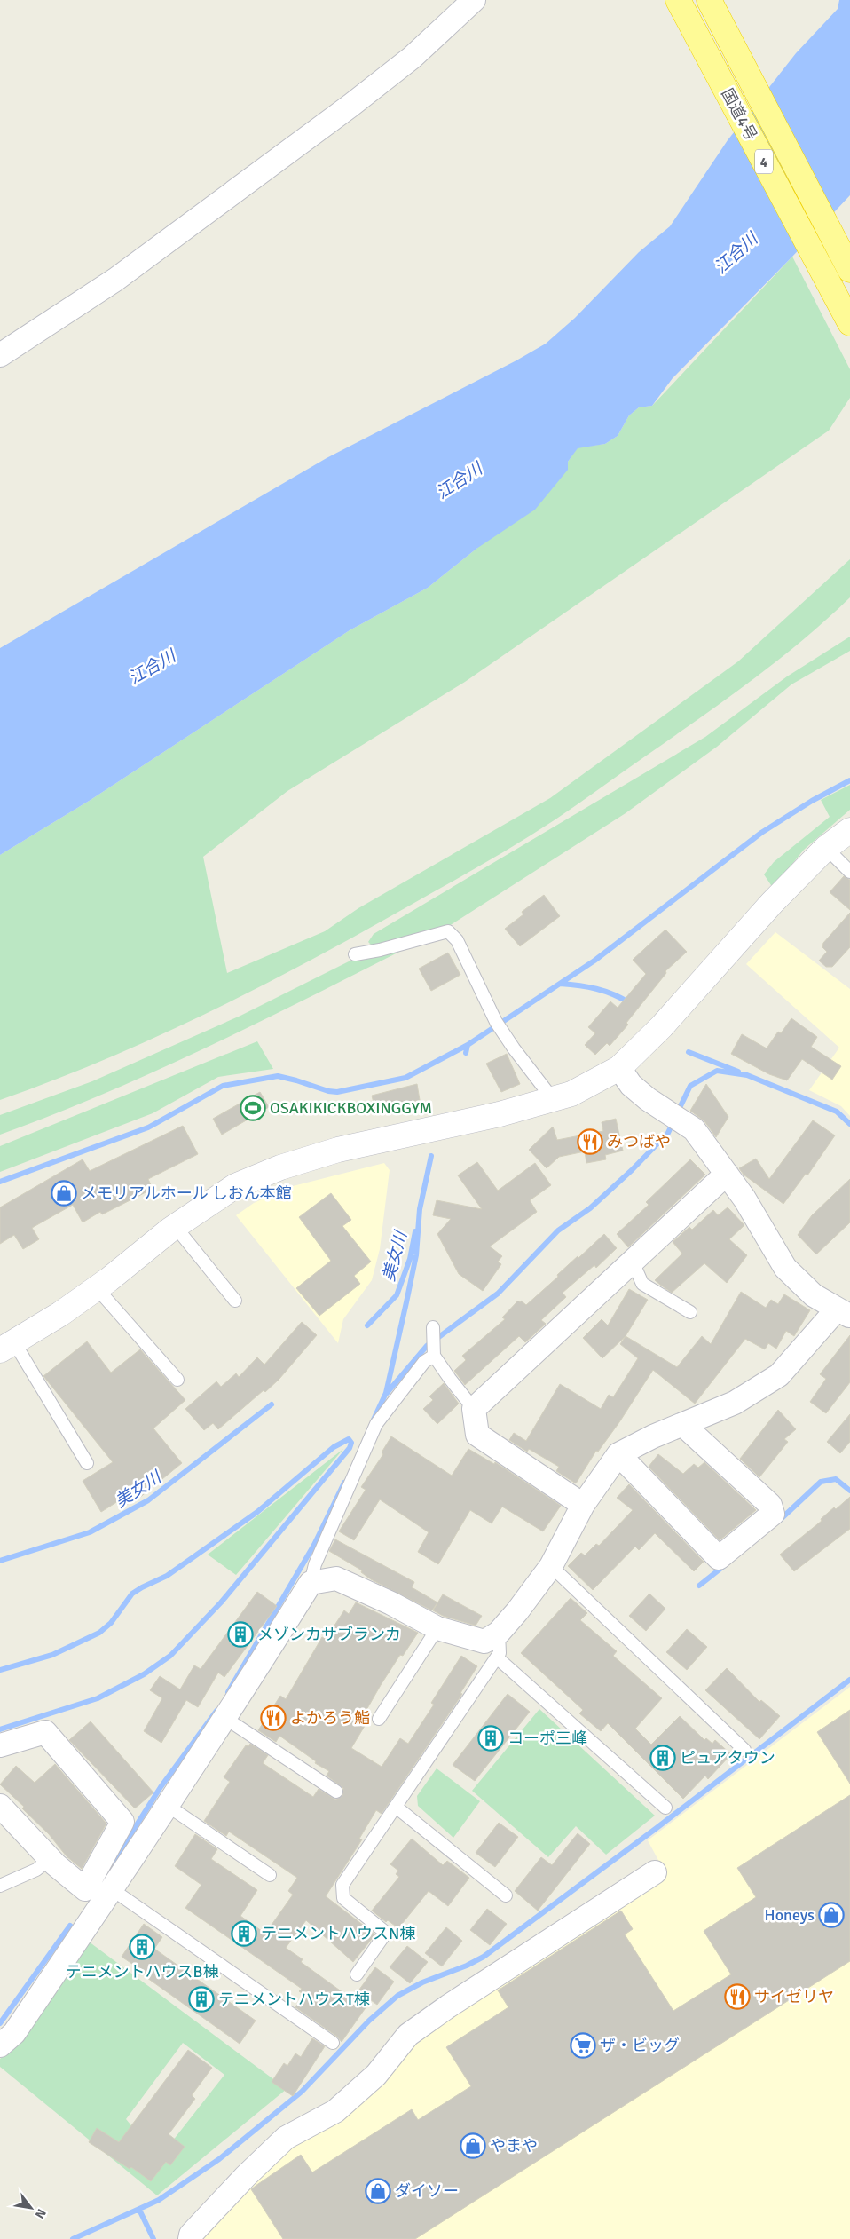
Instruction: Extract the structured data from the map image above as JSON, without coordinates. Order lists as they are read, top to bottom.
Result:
{
  "streets": {
    "highway": ["国道4号", "4"]
  },
  "water": ["江合川", "美女川"],
  "places": {
    "sports": ["OSAKIKICKBOXINGGYM"],
    "restaurant": ["みつばや", "よかろう鮨", "サイゼリヤ"],
    "shop": [
      "メモリアルホール しおん本館",
      "Honeys",
      "やまや",
      "ダイソー"
    ],
    "building": [
      "メゾンカサブランカ",
      "コーポ三峰",
      "ピュアタウン",
      "テニメントハウスN棟",
      "テニメントハウスB棟",
      "テニメントハウスT棟"
    ],
    "supermarket": ["ザ・ビッグ"]
  },
  "north": "bottom right"
}
